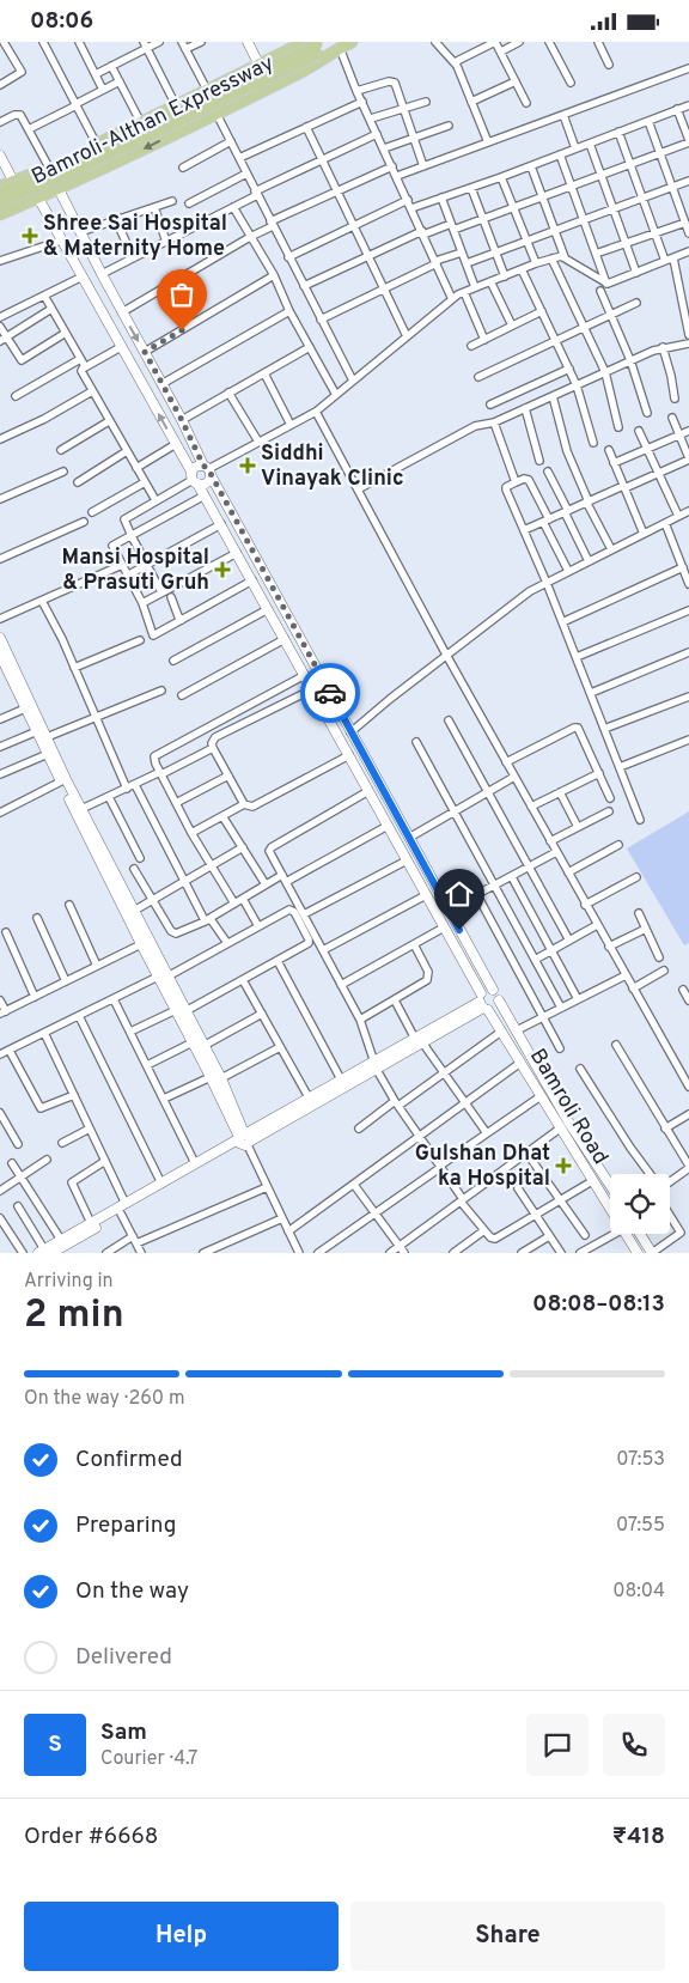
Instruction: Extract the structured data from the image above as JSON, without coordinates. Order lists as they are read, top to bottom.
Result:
{
  "streets": {
    "main road": ["Bamroli-Althan Expressway"],
    "street": ["Bamroli Road"]
  },
  "places": {
    "health": [
      "Shree Sai Hospital & Maternity Home",
      "Siddhi Vinayak Clinic",
      "Mansi Hospital & Prasuti Gruh",
      "Gulshan Dhat ka Hospital"
    ]
  },
  "page": {
    "status": "08:06",
    "heading": ["2 min", "Arriving in", "08:08–08:13"],
    "panel": [
      "Sam",
      "Courier · 4.7",
      "Order #6668",
      "₹418"
    ],
    "bar": "On the way · 260 m",
    "list": [
      ["Confirmed", "07:53"],
      ["Preparing", "07:55"],
      ["On the way", "08:04"],
      "Delivered"
    ],
    "round": "S",
    "buttons": ["Help", "Share"]
  }
}
